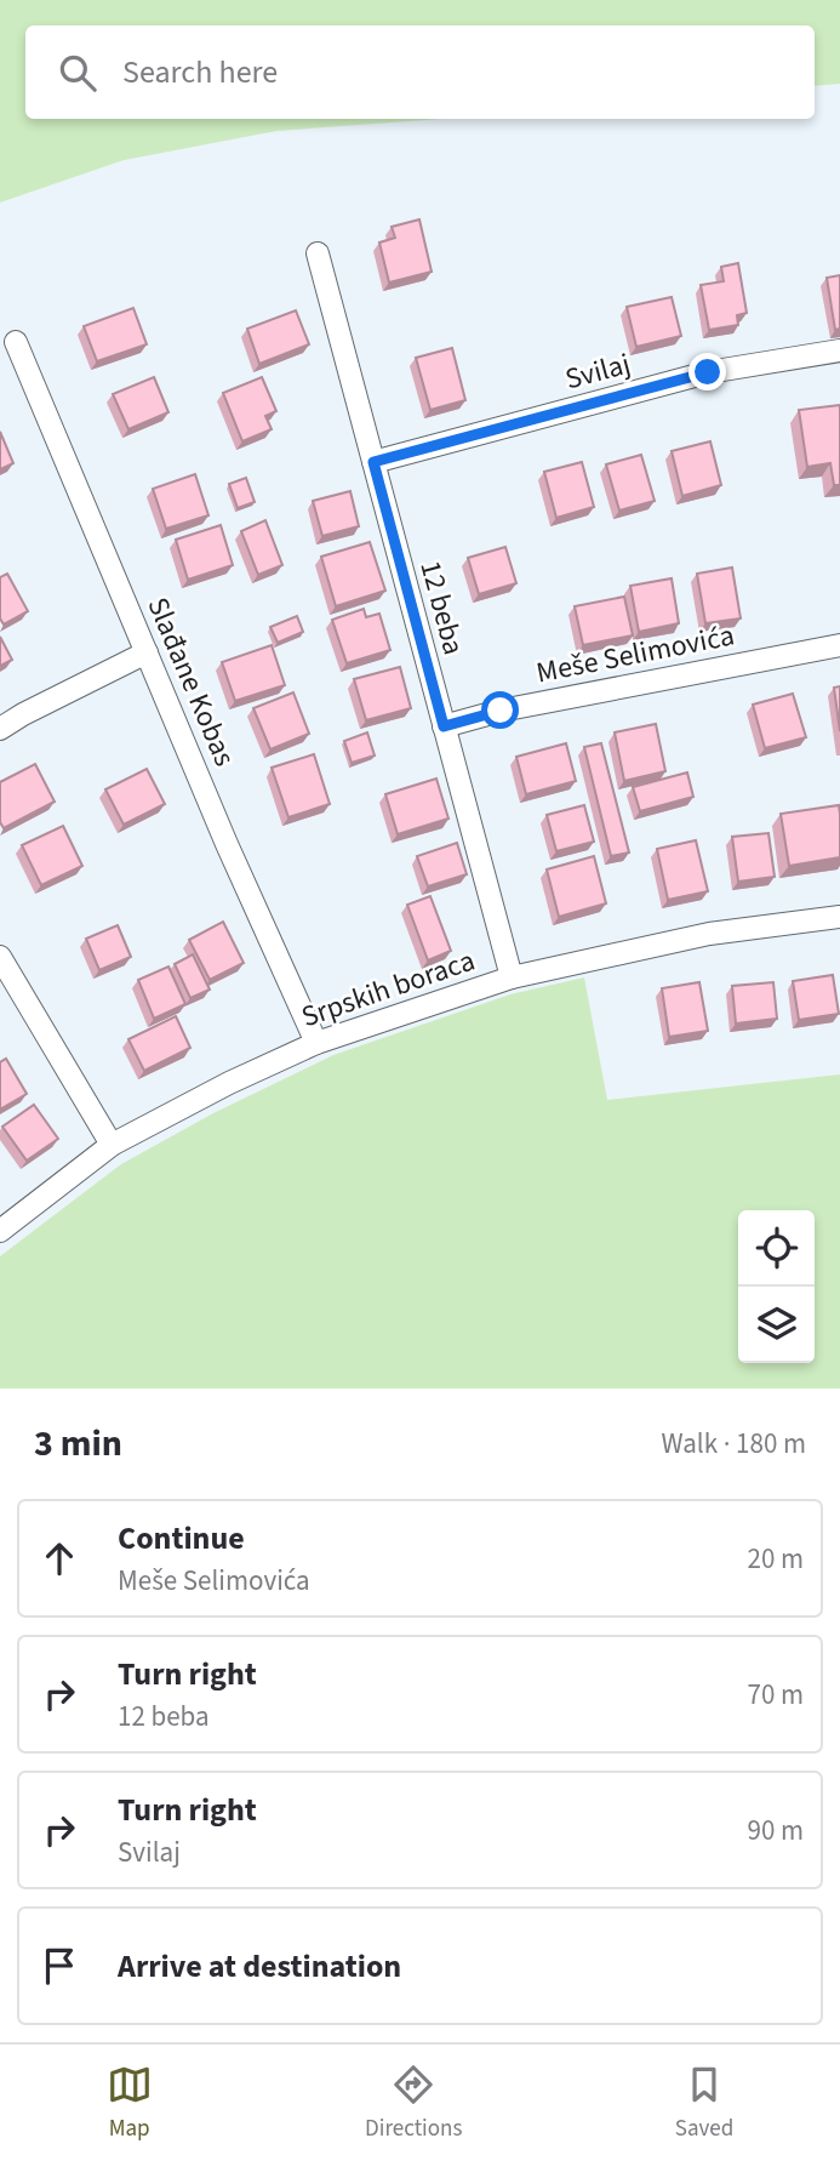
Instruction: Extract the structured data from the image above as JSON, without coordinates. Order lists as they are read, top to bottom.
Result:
{
  "streets": {
    "street": [
      "Svilaj",
      "12 beba",
      "Meše Selimovića",
      "Slađane Kobas",
      "Srpskih boraca"
    ]
  },
  "crossings": [
    ["Svilaj", "12 beba"],
    ["12 beba", "Meše Selimovića"],
    ["12 beba", "Srpskih boraca"],
    ["Slađane Kobas", "Srpskih boraca"]
  ],
  "page": {
    "search": "Search here",
    "heading": ["3 min", "Walk · 180 m"],
    "list": [
      ["Continue", "Meše Selimovića", "20 m"],
      ["Turn right", "12 beba", "70 m"],
      ["Turn right", "Svilaj", "90 m"],
      "Arrive at destination"
    ],
    "nav": ["Map", "Directions", "Saved"]
  }
}
